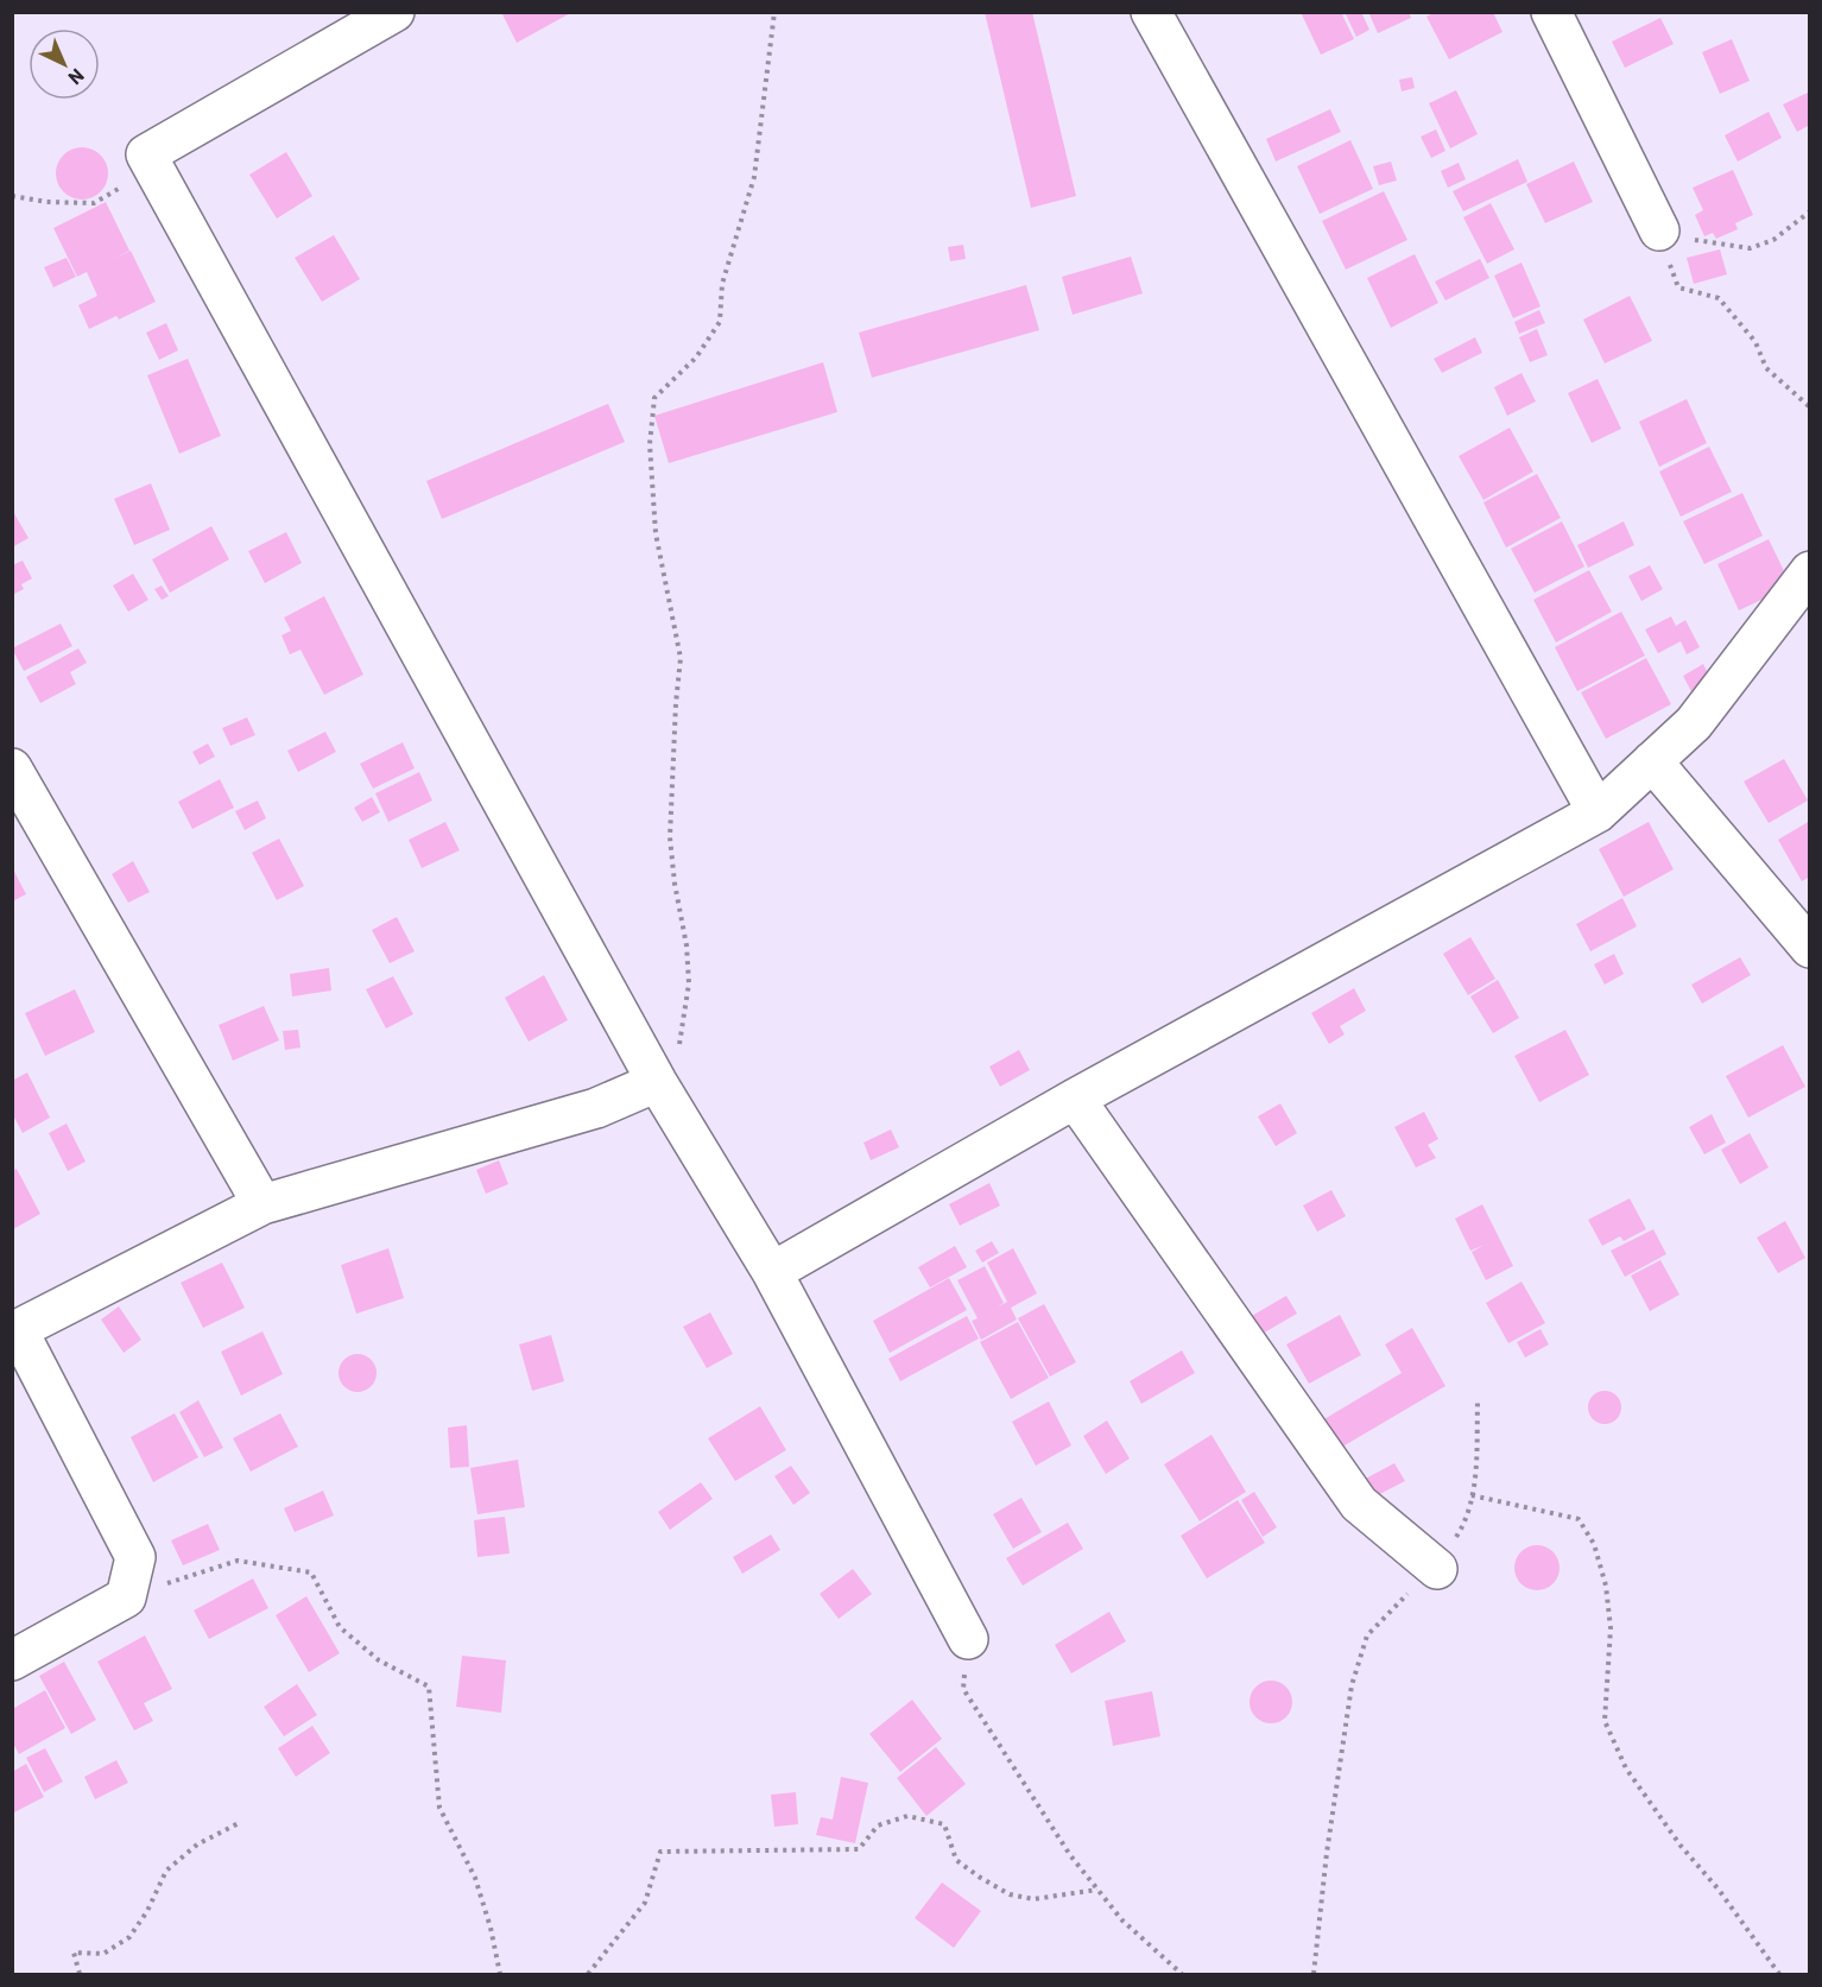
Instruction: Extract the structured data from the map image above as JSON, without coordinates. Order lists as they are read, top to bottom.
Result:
{
  "north": "bottom right"
}
